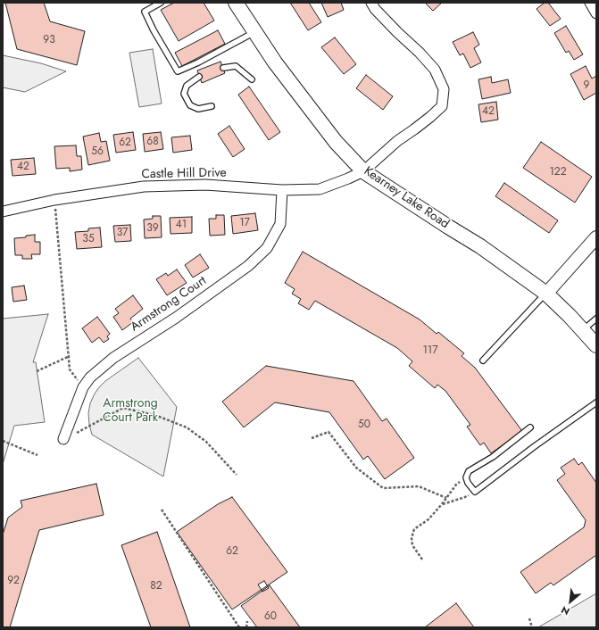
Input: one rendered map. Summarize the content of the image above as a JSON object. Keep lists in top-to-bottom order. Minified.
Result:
{"streets":{"main road":["Kearney Lake Road"],"street":["Castle Hill Drive","Armstrong Court"]},"crossings":[["Castle Hill Drive","Kearney Lake Road"],["Castle Hill Drive","Armstrong Court"]],"parks":["Armstrong Court Park"],"house_numbers":["93","9","42","68","62","56","42","122","17","41","39","37","35","117","50","62","92","82","60"],"north":"bottom left"}
